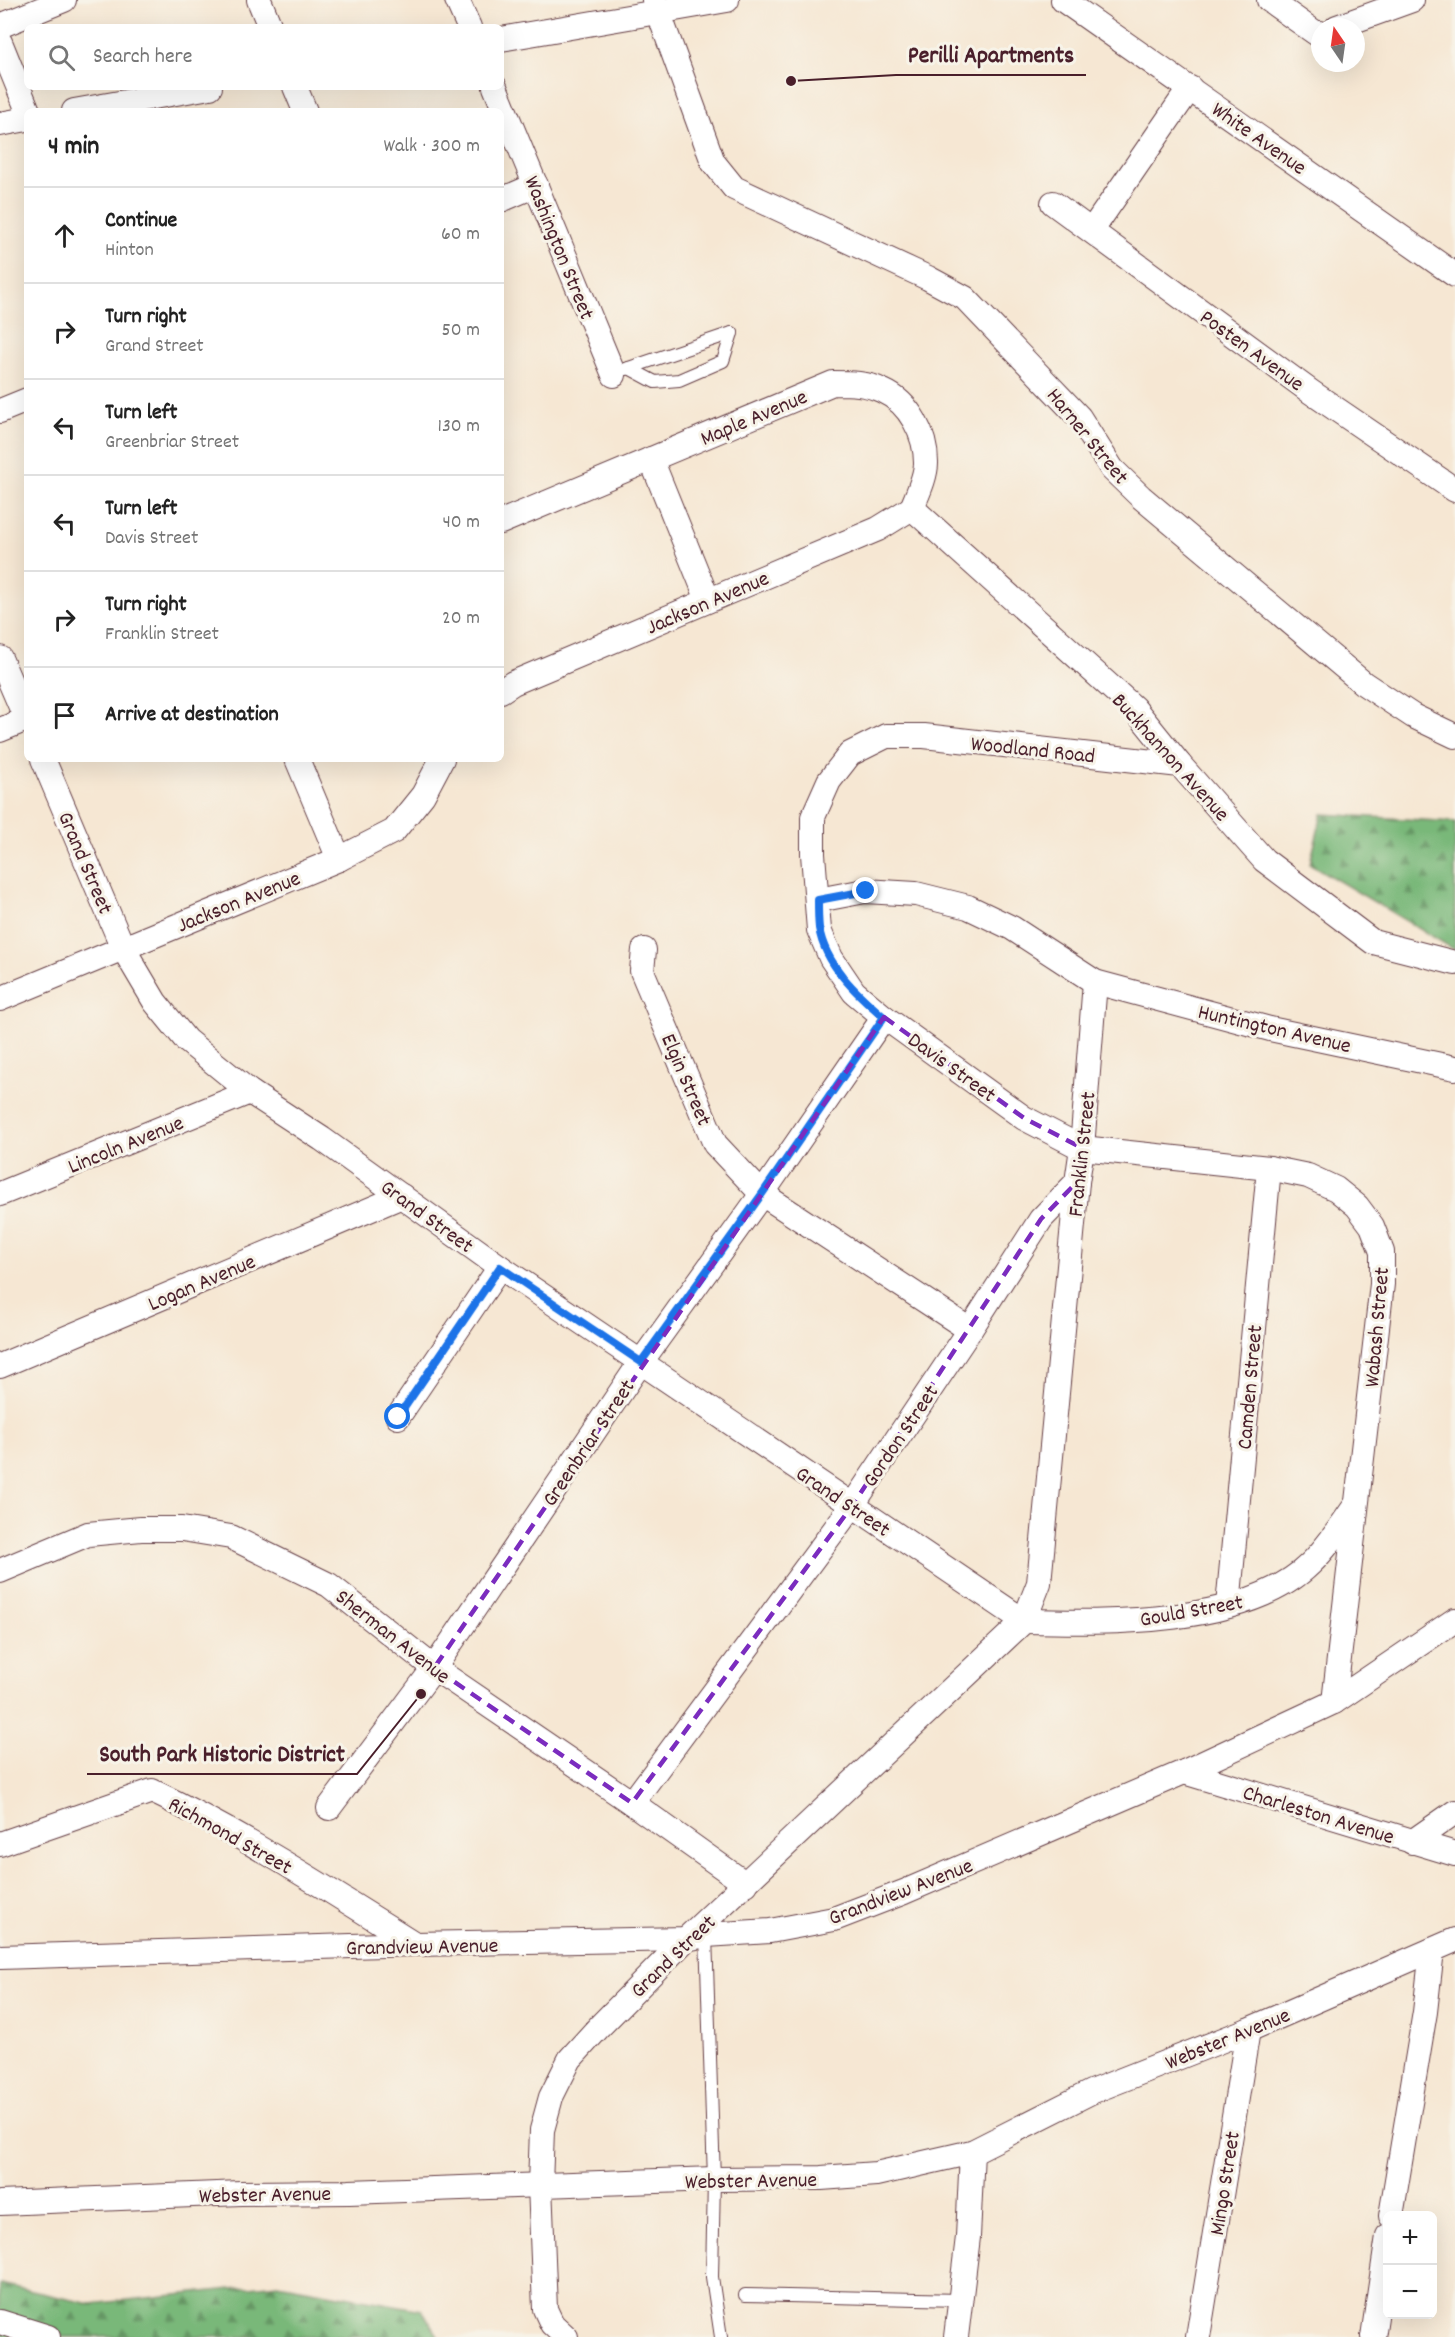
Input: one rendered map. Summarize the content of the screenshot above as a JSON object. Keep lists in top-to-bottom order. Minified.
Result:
{"streets":{"street":["White Avenue","Washington Street","Posten Avenue","Maple Avenue","Harner Street","Jackson Avenue","Woodland Road","Buckhannon Avenue","Grand Street","Huntington Avenue","Davis Street","Elgin Street","Lincoln Avenue","Franklin Street","Logan Avenue","Wabash Street","Camden Street","Gordon Street","Greenbriar Street","Gould Street","Sherman Avenue","Charleston Avenue","Richmond Street","Grandview Avenue","Webster Avenue","Mingo Street"]},"crossings":[["Maple Avenue","Jackson Avenue"],["Maple Avenue","Buckhannon Avenue"],["Jackson Avenue","Buckhannon Avenue"],["Jackson Avenue","Grand Street"],["Woodland Road","Buckhannon Avenue"],["Woodland Road","Davis Street"],["Grand Street","Lincoln Avenue"],["Grand Street","Franklin Street"],["Grand Street","Logan Avenue"],["Grand Street","Gordon Street"],["Grand Street","Greenbriar Street"],["Grand Street","Gould Street"],["Grand Street","Sherman Avenue"],["Grand Street","Grandview Avenue"],["Grand Street","Webster Avenue"],["Huntington Avenue","Franklin Street"],["Davis Street","Franklin Street"],["Davis Street","Wabash Street"],["Davis Street","Greenbriar Street"],["Elgin Street","Gordon Street"],["Elgin Street","Greenbriar Street"],["Franklin Street","Wabash Street"],["Franklin Street","Gordon Street"],["Franklin Street","Gould Street"],["Wabash Street","Camden Street"],["Wabash Street","Gould Street"],["Wabash Street","Grandview Avenue"],["Camden Street","Gould Street"],["Gordon Street","Sherman Avenue"],["Greenbriar Street","Sherman Avenue"],["Charleston Avenue","Grandview Avenue"],["Richmond Street","Grandview Avenue"],["Webster Avenue","Mingo Street"]],"places":["Perilli Apartments","South Park Historic District"],"north":"top","page":{"search":"Search here","heading":["4 min","Walk · 300 m"],"list":[["Continue","Hinton","60 m"],["Turn right","Grand Street","50 m"],["Turn left","Greenbriar Street","130 m"],["Turn left","Davis Street","40 m"],["Turn right","Franklin Street","20 m"],"Arrive at destination"],"map_buttons":["+","−"]}}
